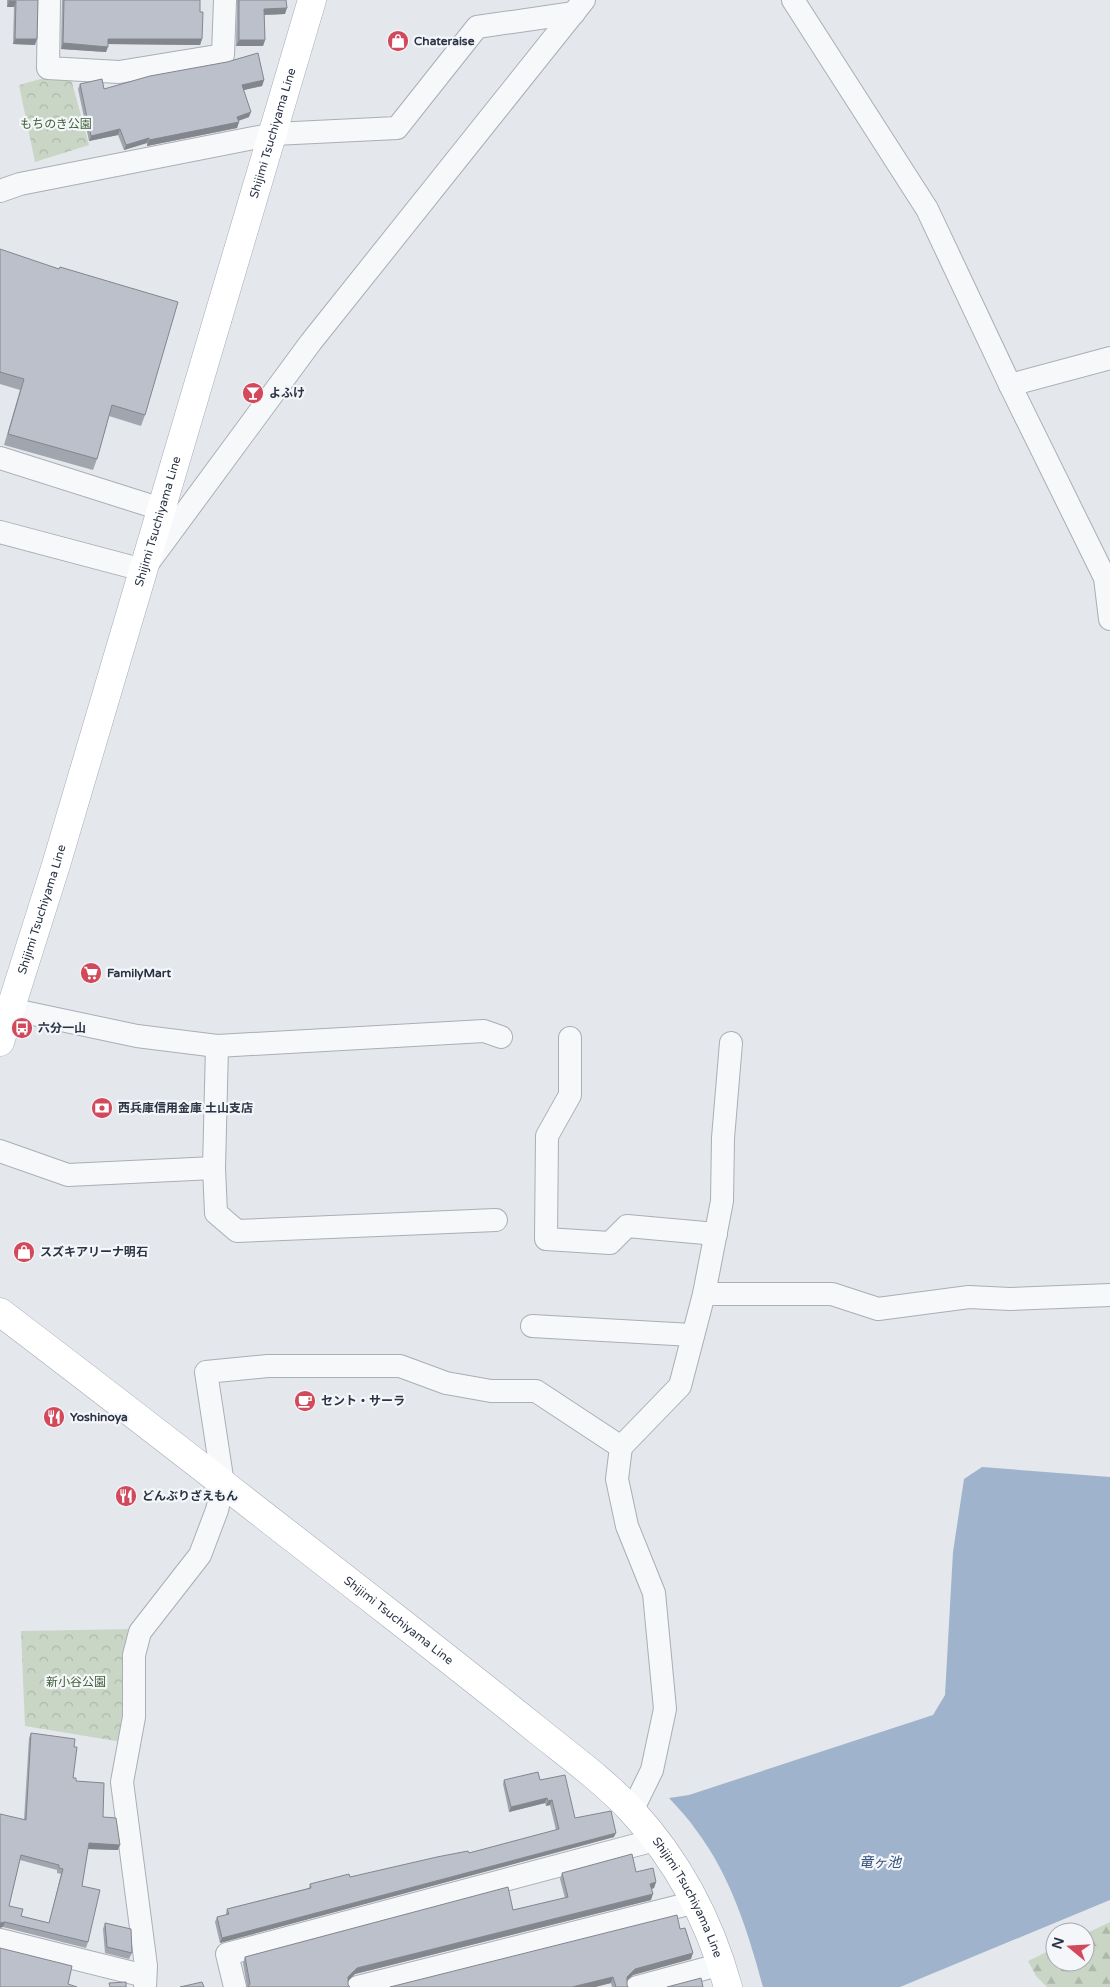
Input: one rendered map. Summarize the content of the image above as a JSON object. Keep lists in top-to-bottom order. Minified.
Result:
{"streets":{"main road":["Shijimi Tsuchiyama Line"]},"water":["竜ヶ池"],"parks":["もちのき公園","新小谷公園"],"places":{"shop":["Chateraise","スズキアリーナ明石"],"bar":["よふけ"],"supermarket":["FamilyMart"],"bus stop":["六分一山"],"bank":["西兵庫信用金庫 土山支店"],"cafe":["セント・サーラ"],"restaurant":["Yoshinoya","どんぶりざえもん"]},"north":"left"}
